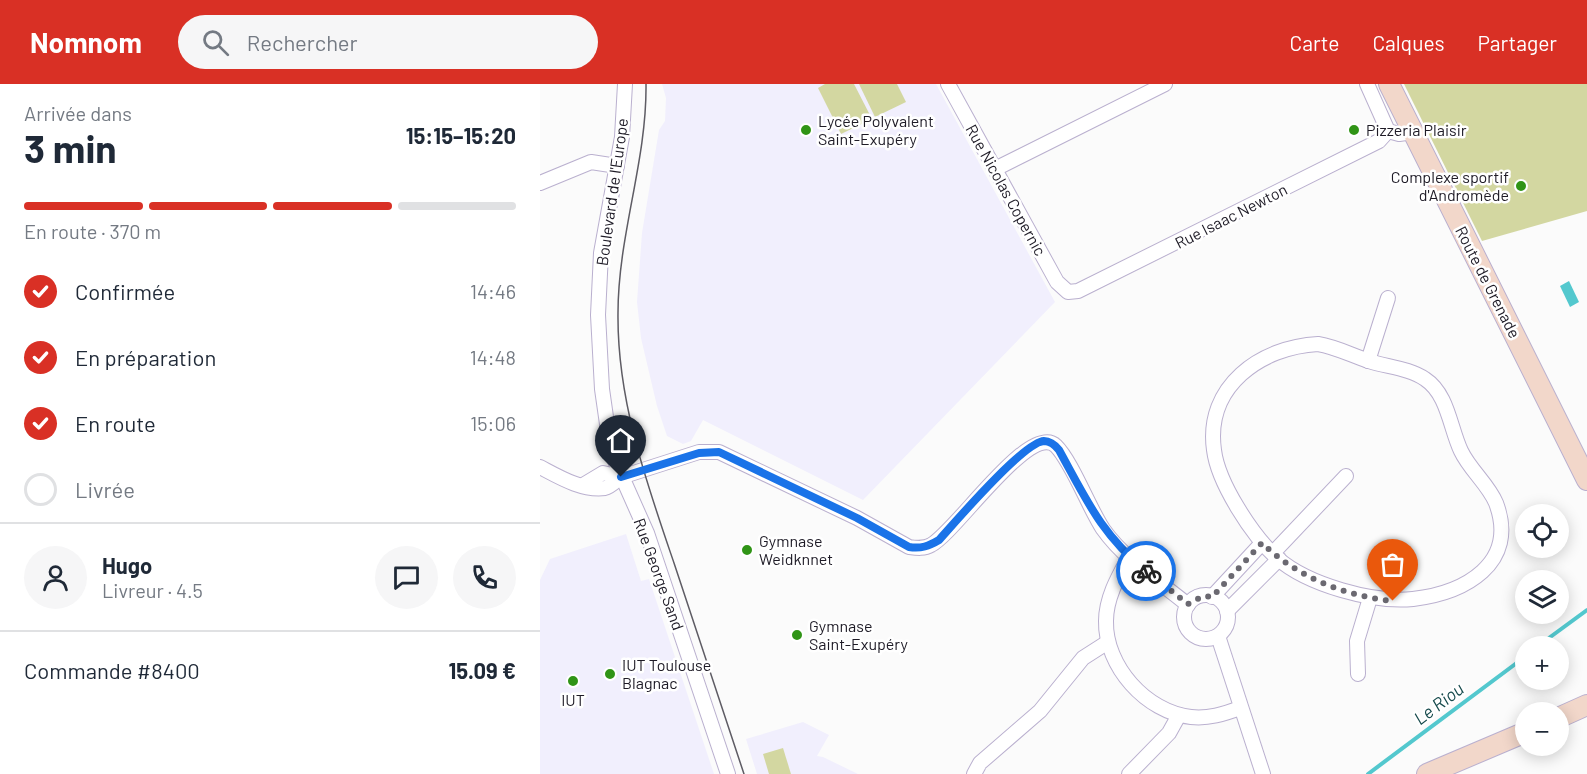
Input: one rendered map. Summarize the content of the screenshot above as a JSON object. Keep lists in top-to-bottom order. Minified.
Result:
{"streets":{"main road":["Route de Grenade"],"street":["Rue Nicolas Copernic","Boulevard de l'Europe","Rue Isaac Newton","Rue George Sand"]},"crossings":[["Rue Nicolas Copernic","Rue Isaac Newton"],["Boulevard de l'Europe","Rue George Sand"]],"water":["Le Riou"],"places":["Lycée Polyvalent Saint-Exupéry","Pizzeria Plaisir","Complexe sportif d'Andromède","Gymnase Weidknnet","Gymnase Saint-Exupéry","IUT Toulouse Blagnac","IUT"],"page":{"header":"Nomnom","search":"Rechercher","nav":["Carte","Calques","Partager"],"heading":["3 min","Arrivée dans","15:15–15:20"],"panel":["Hugo","Livreur · 4.5","Commande #8400","15.09 €"],"bar":"En route · 370 m","list":[["Confirmée","14:46"],["En préparation","14:48"],["En route","15:06"],"Livrée"],"map_buttons":["+","−"]}}
